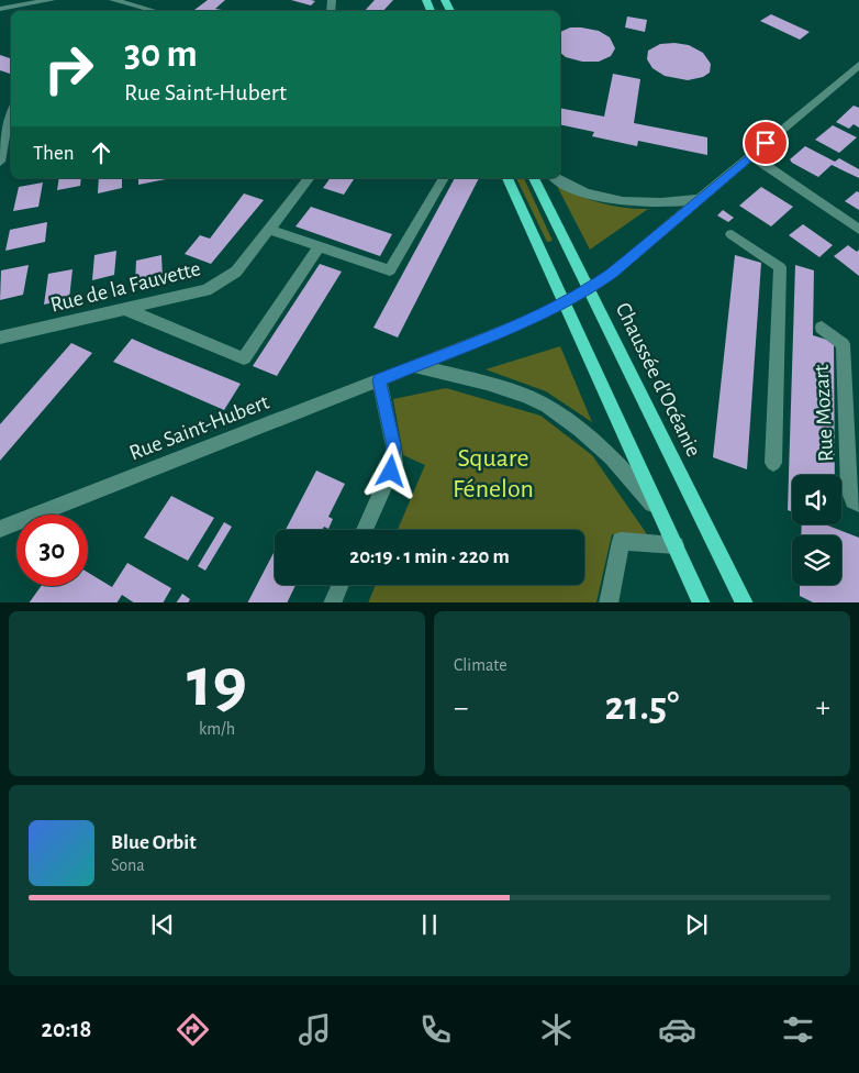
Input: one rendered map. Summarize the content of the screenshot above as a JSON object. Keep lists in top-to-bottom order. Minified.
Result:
{"streets":{"main road":["Chaussée d'Océanie"],"street":["Rue de la Fauvette","Rue Mozart","Rue Saint-Hubert"]},"crossings":[["Chaussée d'Océanie","Rue Saint-Hubert"]],"parks":["Square Fénelon"],"page":{"turn":["30 m","Rue Saint-Hubert"],"then":"Then","limit":"30","trip":"20:19 · 1 min · 220 m","tile":[["19","km/h"],"Climate"],"heat":["−","21.5°","+"],"song":["Blue Orbit","Sona"],"tabs":"20:18"}}
